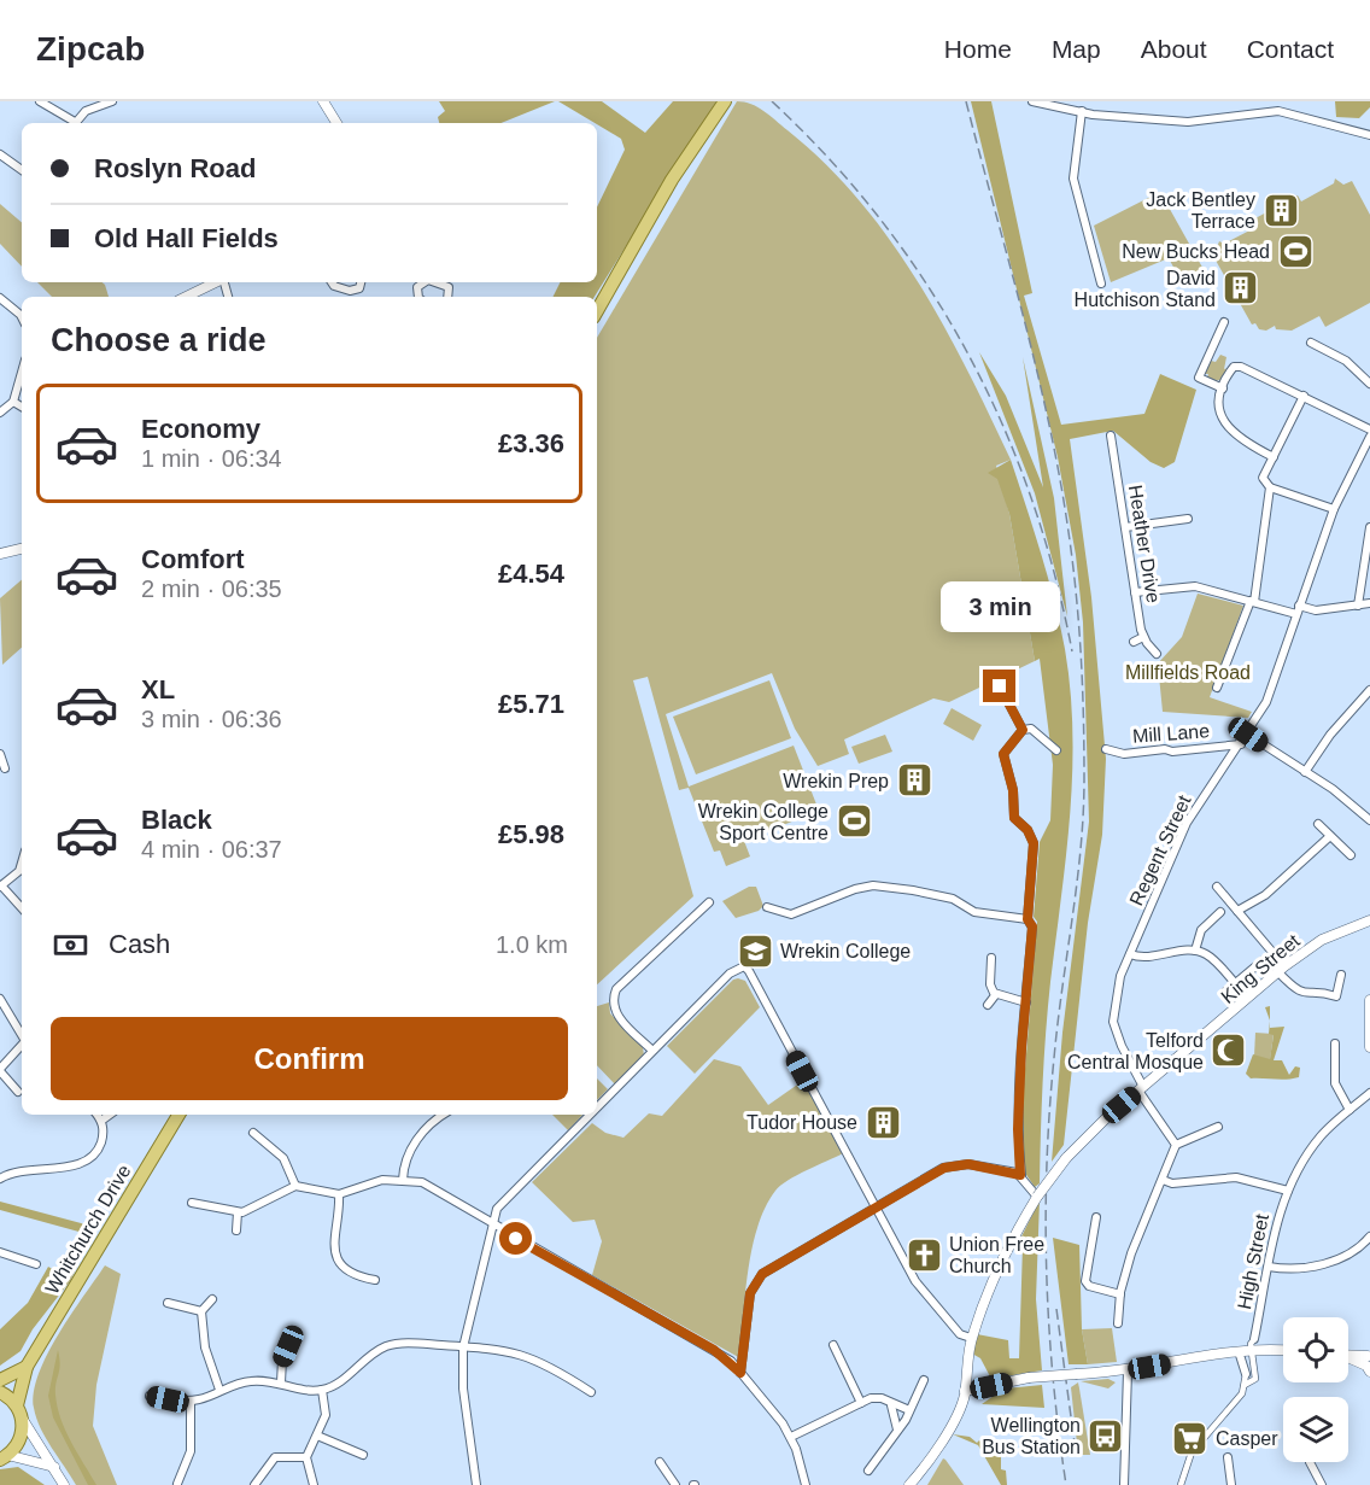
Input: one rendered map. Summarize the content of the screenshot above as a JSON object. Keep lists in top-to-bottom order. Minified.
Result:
{"streets":{"main road":["Whitchurch Drive"],"street":["Heather Drive","Mill Lane","Regent Street","King Street","High Street"]},"crossings":[["Mill Lane","Regent Street"],["Regent Street","King Street"]],"parks":["Millfields Road"],"places":{"building":["Jack Bentley Terrace","David Hutchison Stand","Wrekin Prep","Tudor House"],"sports":["New Bucks Head","Wrekin College Sport Centre"],"school or university":["Wrekin College"],"mosque":["Telford Central Mosque"],"church":["Union Free Church"],"bus stop":["Wellington Bus Station"],"supermarket":["Casper"]},"page":{"header":"Zipcab","nav":["Home","Map","About","Contact"],"banner":["Roslyn Road","Old Hall Fields"],"heading":"Choose a ride","list":[{"name":"Economy","note":"1 min · 06:34","value":"£3.36"},{"name":"Comfort","note":"2 min · 06:35","value":"£4.54"},{"name":"XL","note":"3 min · 06:36","value":"£5.71"},{"name":"Black","note":"4 min · 06:37","value":"£5.98"}],"bubble":"3 min","pay":["Cash","1.0 km"],"buttons":"Confirm"}}
